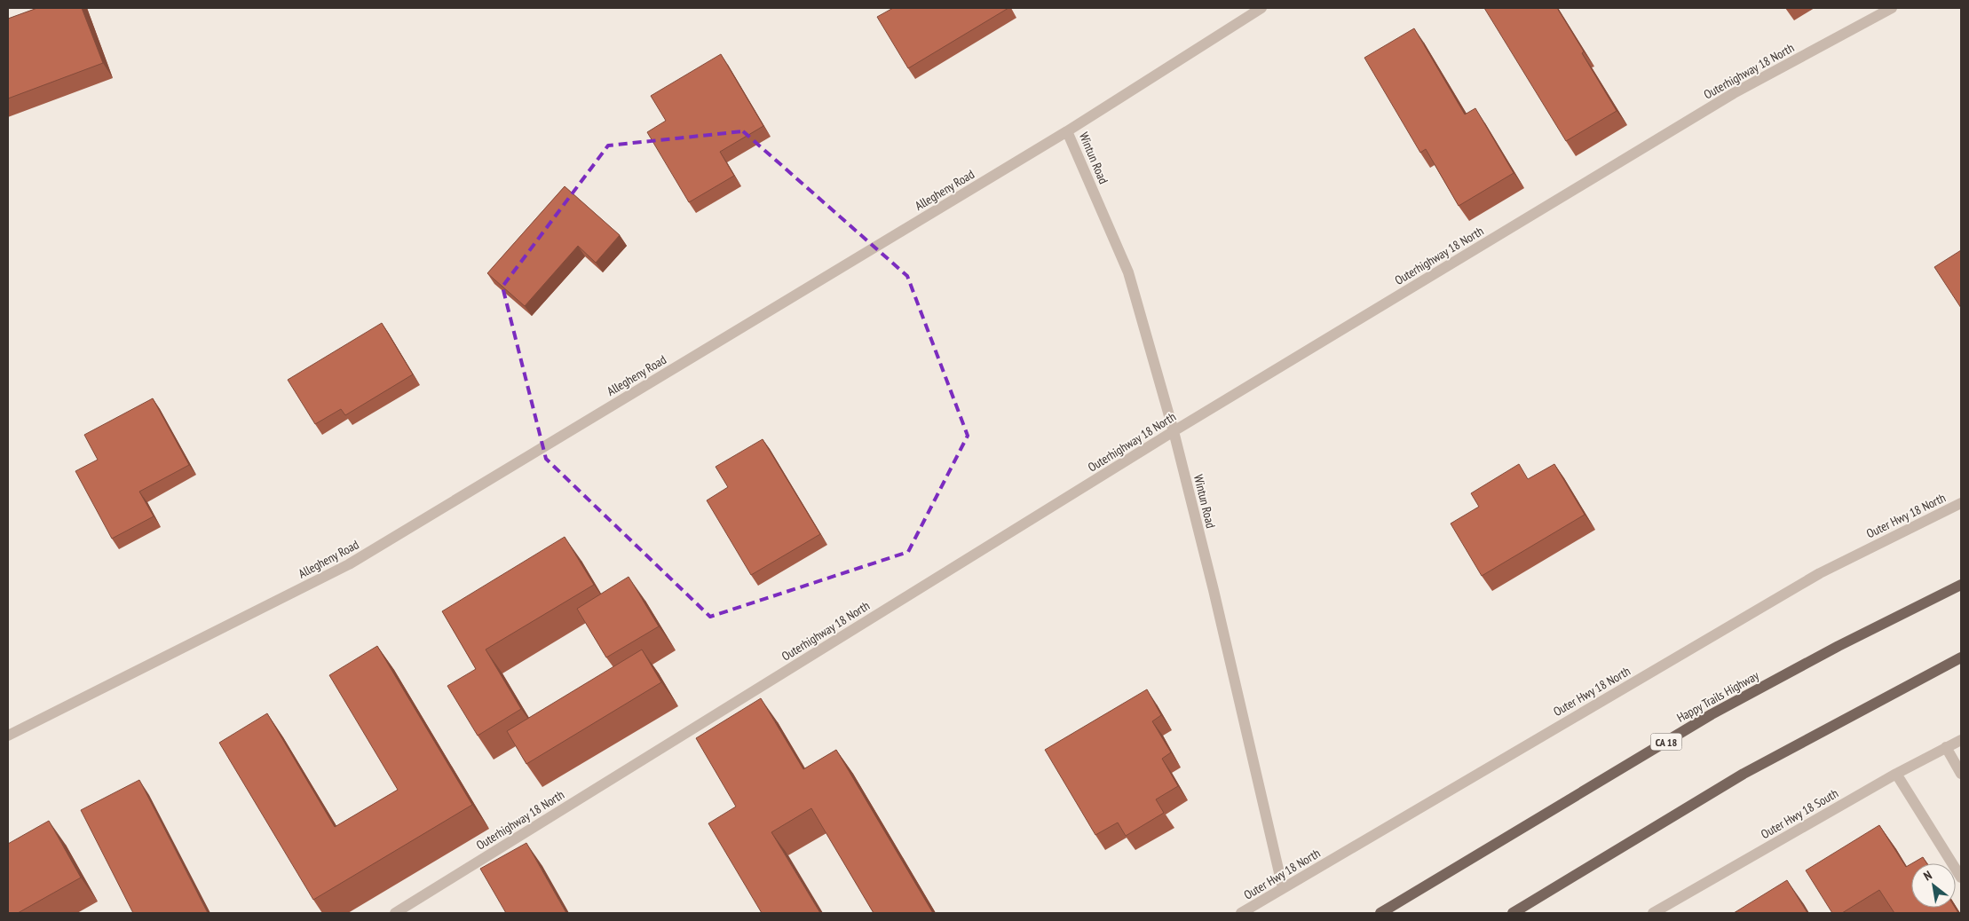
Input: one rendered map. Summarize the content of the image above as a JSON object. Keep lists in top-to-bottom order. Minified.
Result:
{"streets":{"main road":["Happy Trails Highway","CA 18"],"street":["Outerhighway 18 North","Wintun Road","Allegheny Road","Outer Hwy 18 North","Outer Hwy 18 South"]},"crossings":[["Outerhighway 18 North","Wintun Road"],["Wintun Road","Allegheny Road"],["Wintun Road","Outer Hwy 18 North"]],"north":"top left"}
